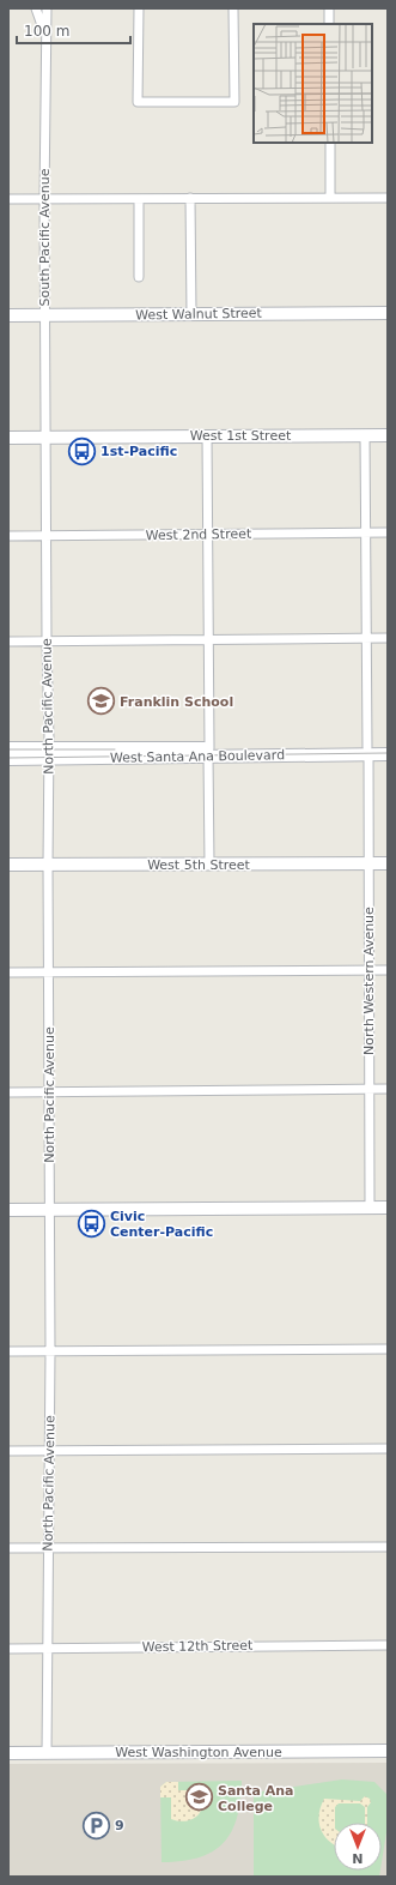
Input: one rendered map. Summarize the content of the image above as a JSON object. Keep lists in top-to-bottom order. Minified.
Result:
{"streets":{"main road":["West Walnut Street","West 1st Street","West Santa Ana Boulevard","West 5th Street","West Washington Avenue"],"street":["South Pacific Avenue","West 2nd Street","North Pacific Avenue","North Western Avenue","West 12th Street"]},"crossings":[["South Pacific Avenue","West Walnut Street"],["South Pacific Avenue","West 1st Street"],["South Pacific Avenue","North Pacific Avenue"],["West 1st Street","North Pacific Avenue"],["West 1st Street","North Western Avenue"],["West 2nd Street","North Pacific Avenue"],["West 2nd Street","North Western Avenue"],["North Pacific Avenue","West Santa Ana Boulevard"],["North Pacific Avenue","West 5th Street"],["North Pacific Avenue","West 12th Street"],["North Pacific Avenue","West Washington Avenue"],["West Santa Ana Boulevard","North Western Avenue"],["West 5th Street","North Western Avenue"]],"places":{"bus stop":["1st-Pacific","Civic Center-Pacific"],"school or university":["Franklin School","Santa Ana College"],"parking":["9"]},"scale_bar":"100 m","north":"bottom"}
